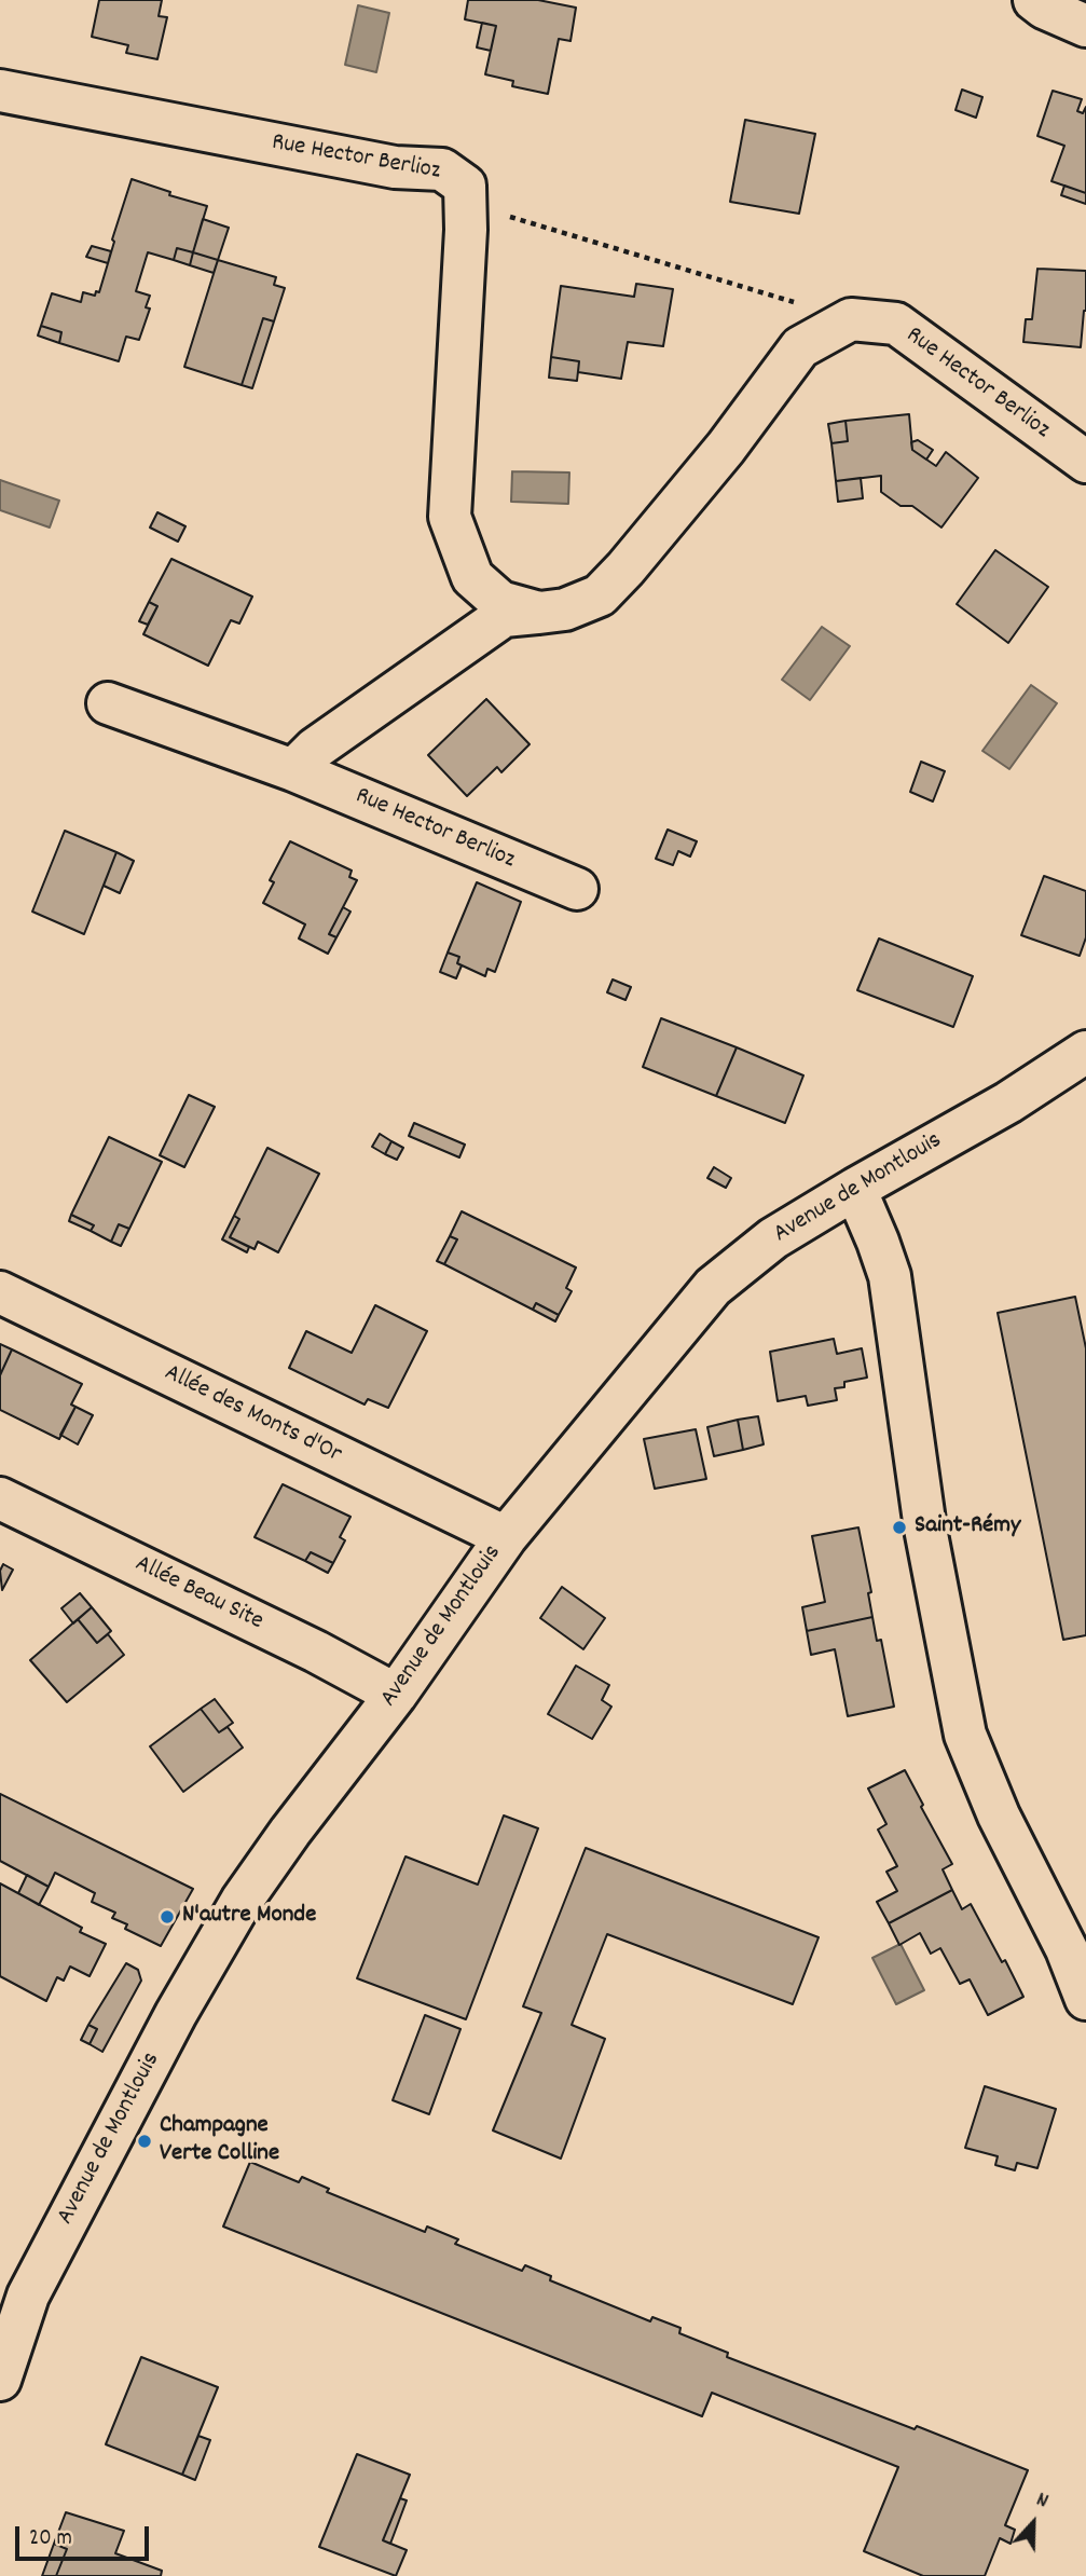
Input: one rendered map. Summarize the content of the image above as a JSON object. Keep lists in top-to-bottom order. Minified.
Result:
{"streets":{"street":["Rue Hector Berlioz","Avenue de Montlouis","Allée des Monts d'Or","Allée Beau Site"]},"crossings":[["Avenue de Montlouis","Allée des Monts d'Or"],["Avenue de Montlouis","Allée Beau Site"]],"places":["Saint-Rémy","N'autre Monde","Champagne Verte Colline"],"scale_bar":"20 m","north":"top"}
